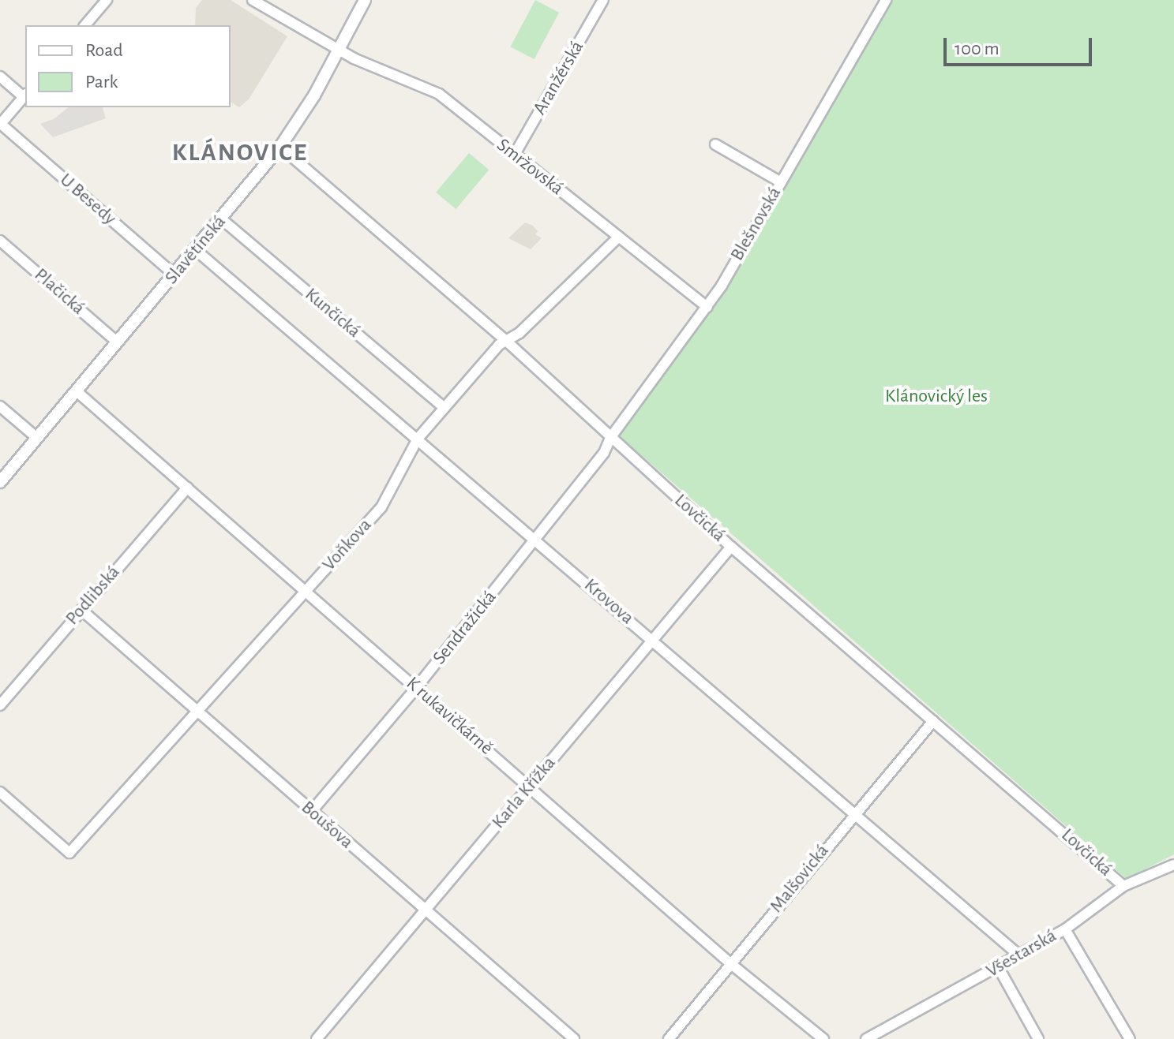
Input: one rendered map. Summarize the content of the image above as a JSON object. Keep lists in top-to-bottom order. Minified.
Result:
{"streets":{"street":["Aranžérská","Smržovská","U Besedy","Blešnovská","Slavětínská","Plačická","Kunčická","Lovčická","Voňkova","Podlibská","Krovova","Sendražická","K rukavičkárně","Karla Křížka","Boušova","Malšovická","Všestarská"]},"crossings":[["Aranžérská","Smržovská"],["Smržovská","Blešnovská"],["Smržovská","Slavětínská"],["Smržovská","Voňkova"],["U Besedy","Slavětínská"],["Blešnovská","Lovčická"],["Blešnovská","Sendražická"],["Slavětínská","Plačická"],["Slavětínská","Kunčická"],["Slavětínská","Lovčická"],["Slavětínská","Krovova"],["Slavětínská","K rukavičkárně"],["Kunčická","Voňkova"],["Lovčická","Voňkova"],["Lovčická","Sendražická"],["Lovčická","Karla Křížka"],["Lovčická","Malšovická"],["Lovčická","Všestarská"],["Voňkova","Krovova"],["Voňkova","K rukavičkárně"],["Voňkova","Boušova"],["Podlibská","K rukavičkárně"],["Podlibská","Boušova"],["Krovova","Sendražická"],["Krovova","Karla Křížka"],["Krovova","Malšovická"],["Krovova","Všestarská"],["Sendražická","K rukavičkárně"],["Sendražická","Boušova"],["K rukavičkárně","Karla Křížka"],["K rukavičkárně","Malšovická"],["Karla Křížka","Boušova"]],"districts":["KLÁNOVICE"],"parks":["Klánovický les"],"legend":["Road","Park"],"scale_bar":"100 m"}
